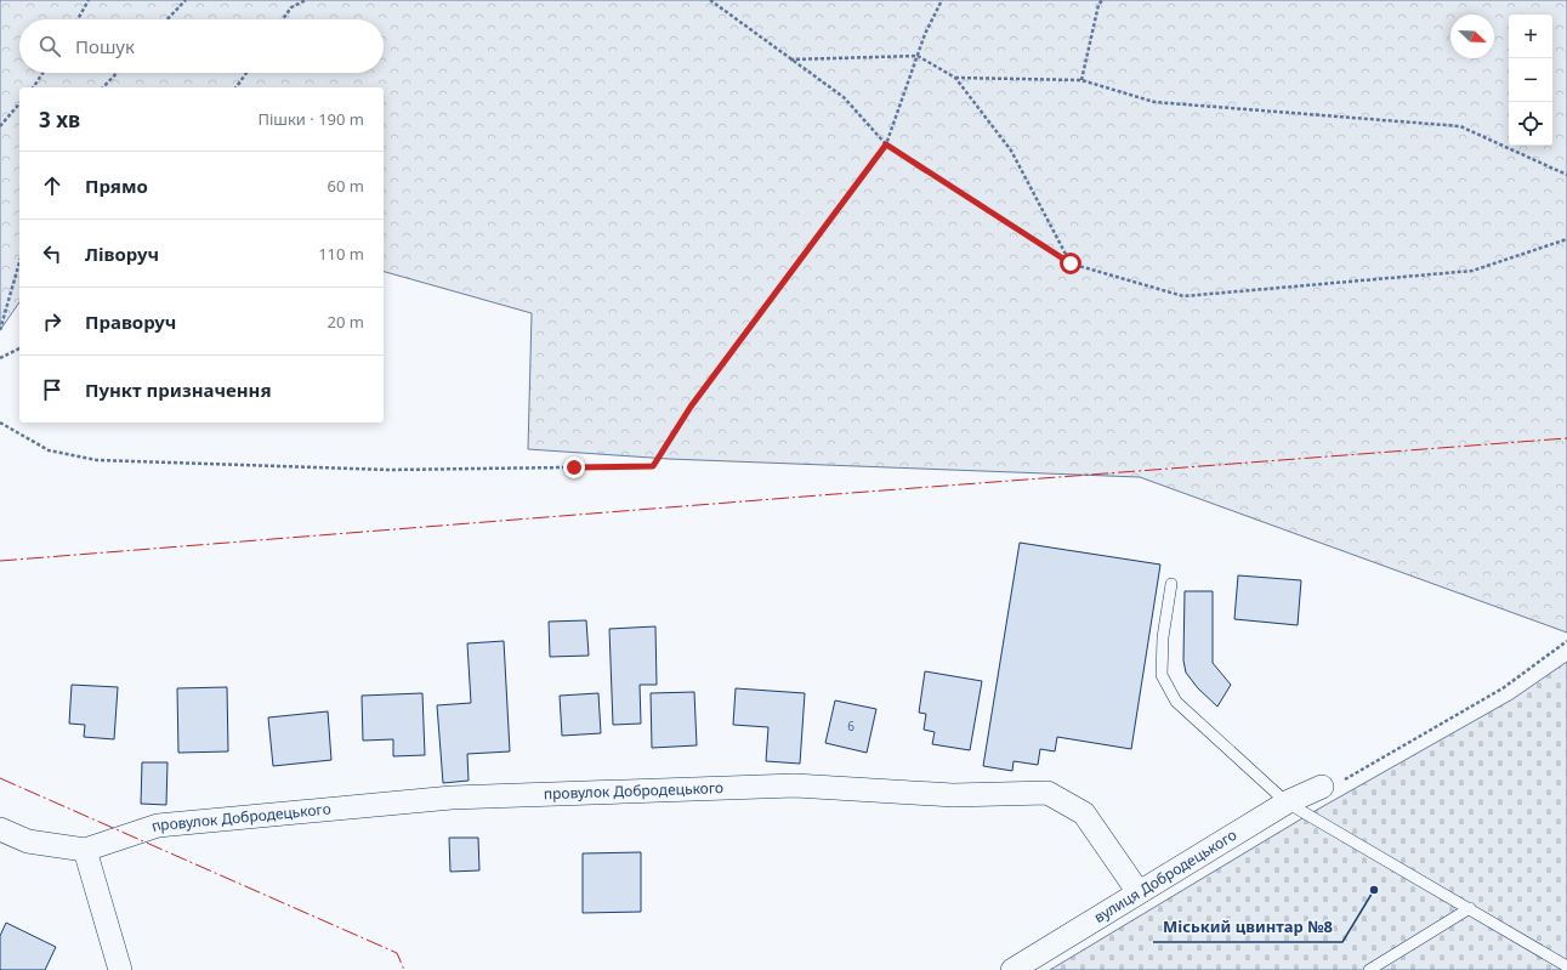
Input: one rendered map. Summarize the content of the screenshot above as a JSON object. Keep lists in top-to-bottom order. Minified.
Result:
{"streets":{"street":["провулок Добродецького","вулиця Добродецького"]},"crossings":[["провулок Добродецького","вулиця Добродецького"]],"places":["Міський цвинтар №8"],"house_numbers":["6"],"north":"bottom right","page":{"map_buttons":["+","−"],"search":"Пошук","heading":["3 хв","Пішки · 190 m"],"list":[["Прямо","60 m"],["Ліворуч","110 m"],["Праворуч","20 m"],"Пункт призначення"]}}
